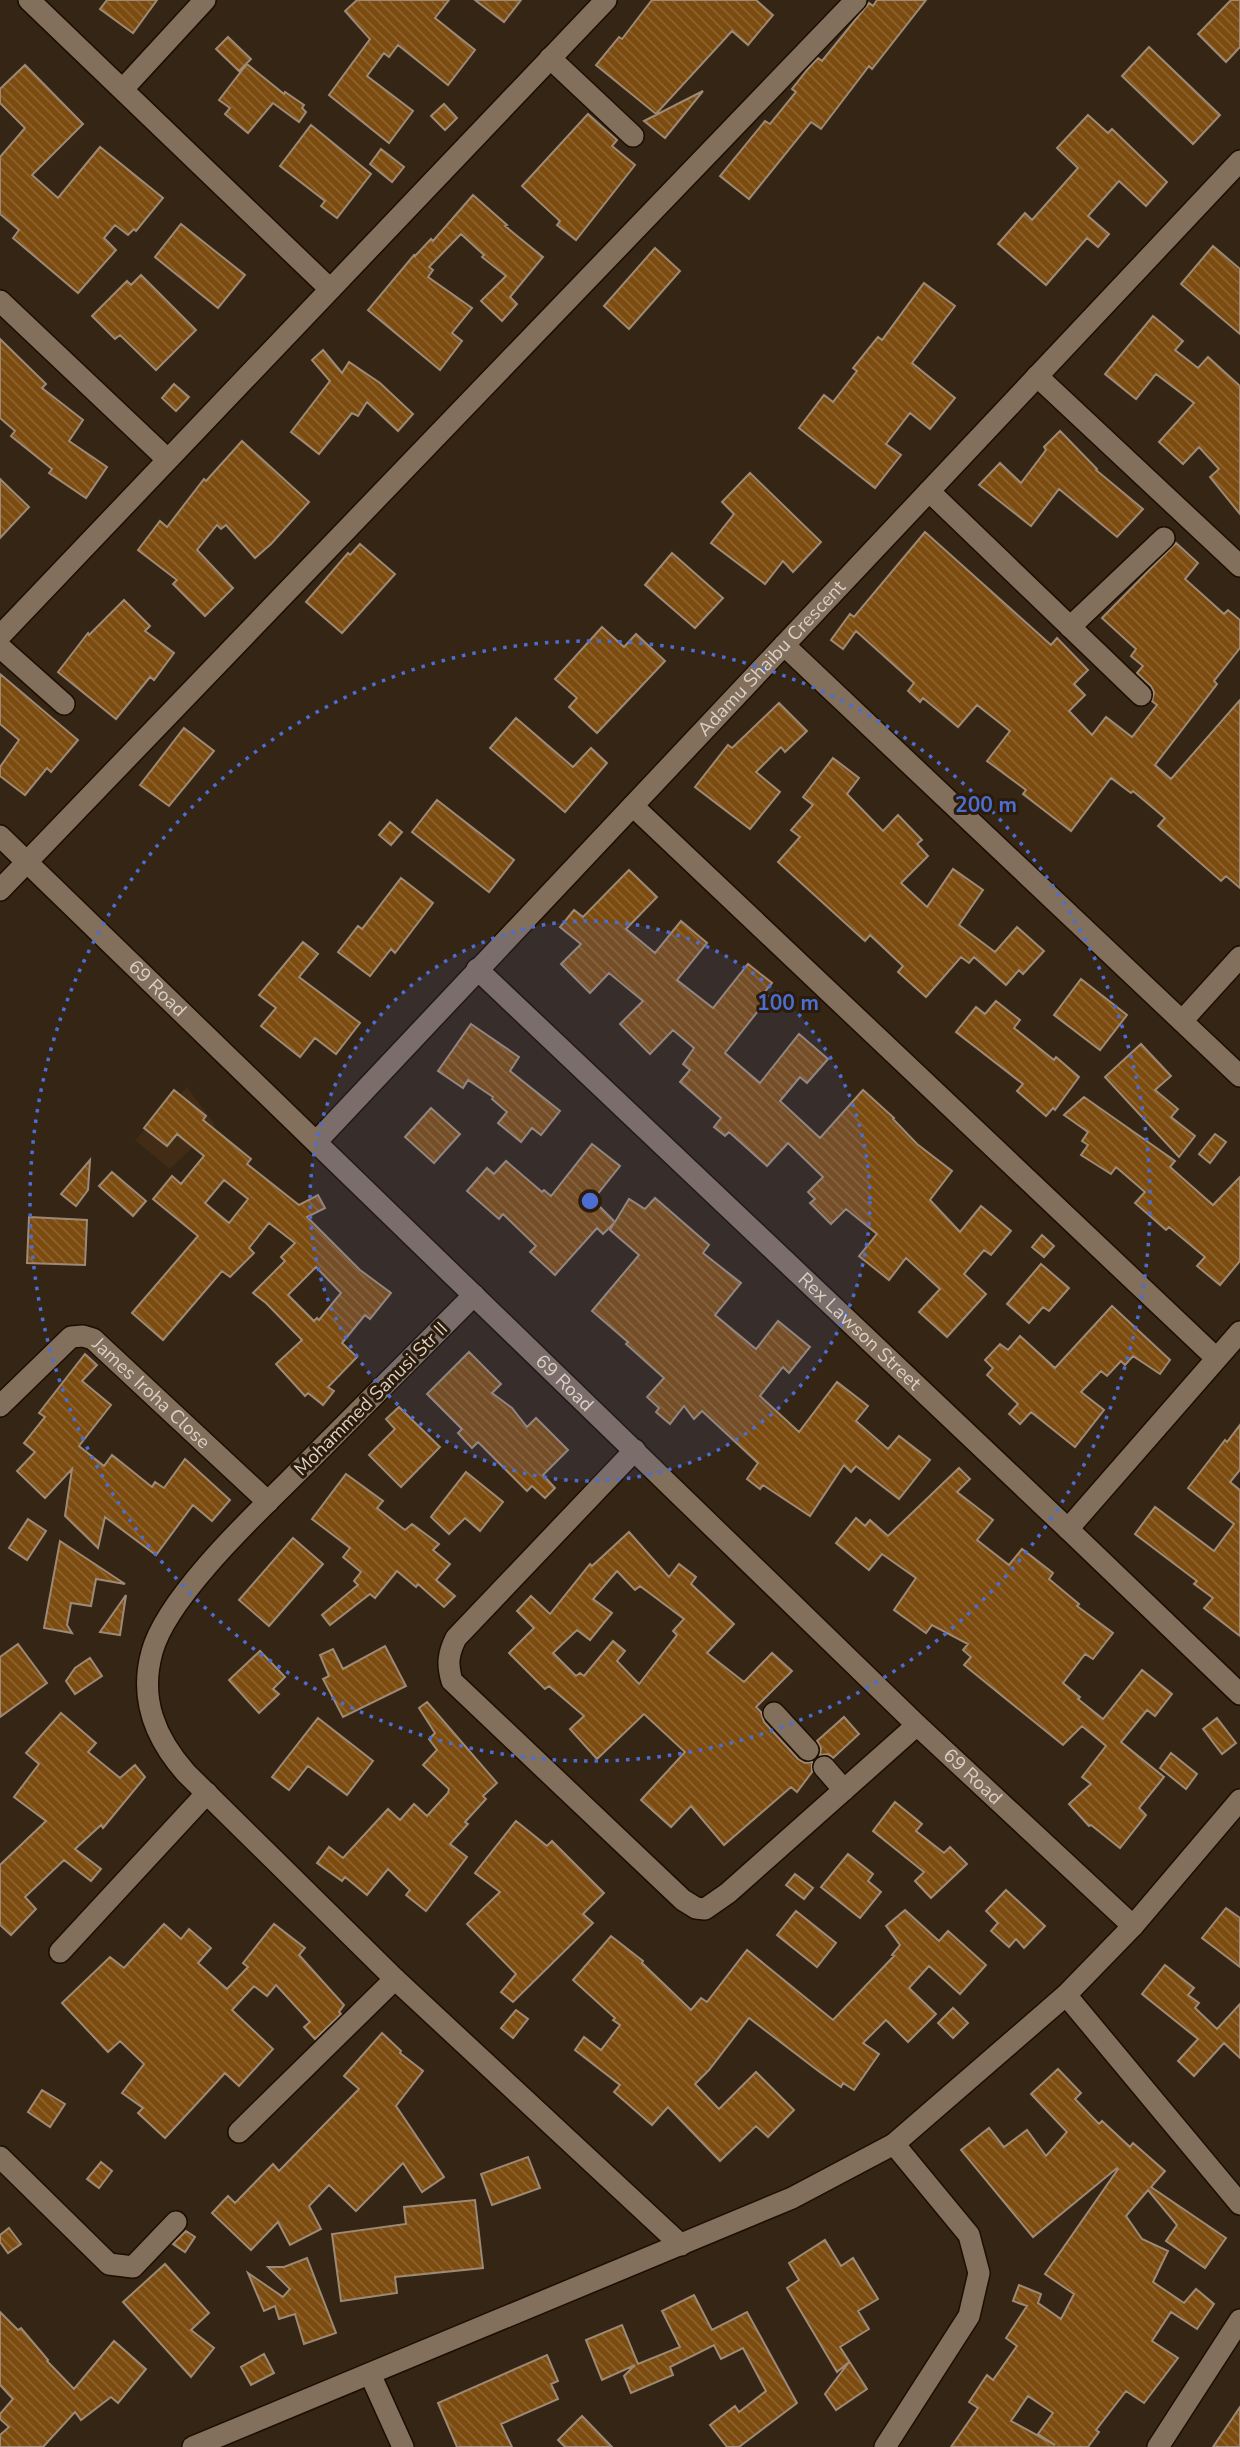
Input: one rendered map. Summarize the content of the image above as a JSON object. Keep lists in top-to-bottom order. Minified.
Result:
{"streets":{"street":["Adamu Shaibu Crescent","69 Road","Rex Lawson Street","James Iroha Close","Mohammed Sanusi Str II"]},"crossings":[["Adamu Shaibu Crescent","69 Road"],["Adamu Shaibu Crescent","Rex Lawson Street"],["69 Road","Mohammed Sanusi Str II"],["James Iroha Close","Mohammed Sanusi Str II"]],"rings":["200 m","100 m"]}
